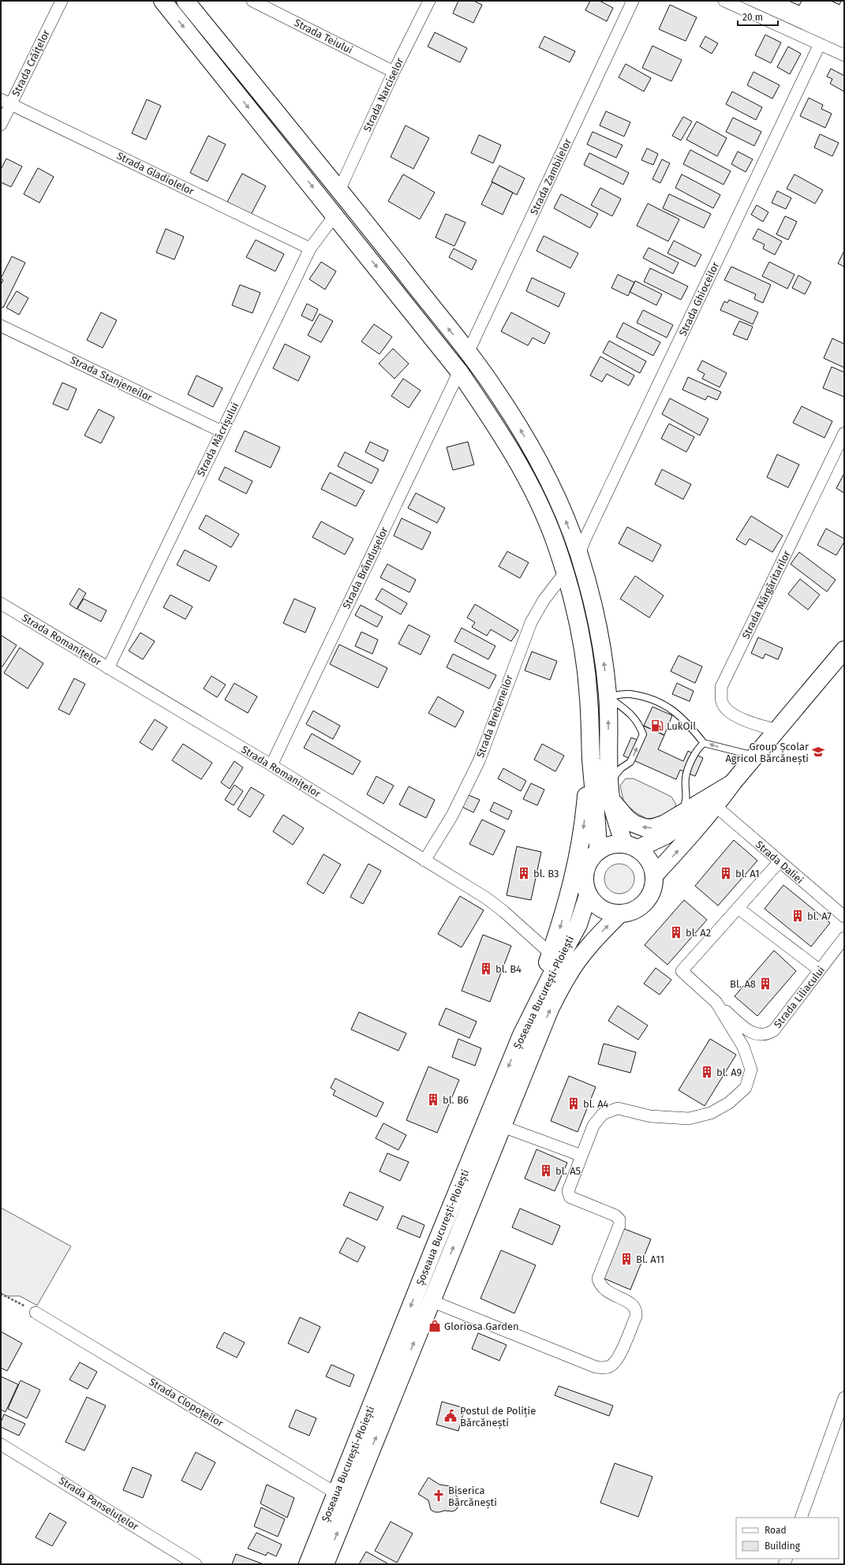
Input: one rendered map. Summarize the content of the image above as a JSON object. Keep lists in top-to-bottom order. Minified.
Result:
{"streets":{"main road":["Șoseaua București-Ploiești"],"street":["Strada Teiului","Strada Crăițelor","Strada Narciselor","Strada Gladiolelor","Strada Zambilelor","Strada Ghioceilor","Strada Stanjeneilor","Strada Măcrișului","Strada Brândușelor","Strada Mărgăritarilor","Strada Romanițelor","Strada Brebeneilor","Strada Daliei","Strada Liliacului","Strada Clopoțeilor","Strada Panseluțelor"]},"crossings":[["Strada Teiului","Strada Narciselor"],["Strada Crăițelor","Strada Gladiolelor"],["Strada Gladiolelor","Strada Măcrișului"],["Strada Stanjeneilor","Strada Măcrișului"],["Strada Măcrișului","Strada Romanițelor"],["Strada Brândușelor","Strada Romanițelor"],["Strada Romanițelor","Strada Brebeneilor"],["Șoseaua București-Ploiești","Strada Clopoțeilor"]],"places":{"fuel station":["LukOil"],"school or university":["Group Școlar Agricol Bărcănești"],"building":["bl. B3","bl. A1","bl. A7","bl. A2","bl. B4","Bl. A8","bl. A9","bl. B6","bl. A4","bl. A5","Bl. A11"],"shop":["Gloriosa Garden"],"public building":["Postul de Poliție Bărcănești"],"church":["Biserica Bărcănești"]},"legend":["Road","Building"],"scale_bar":"20 m"}
